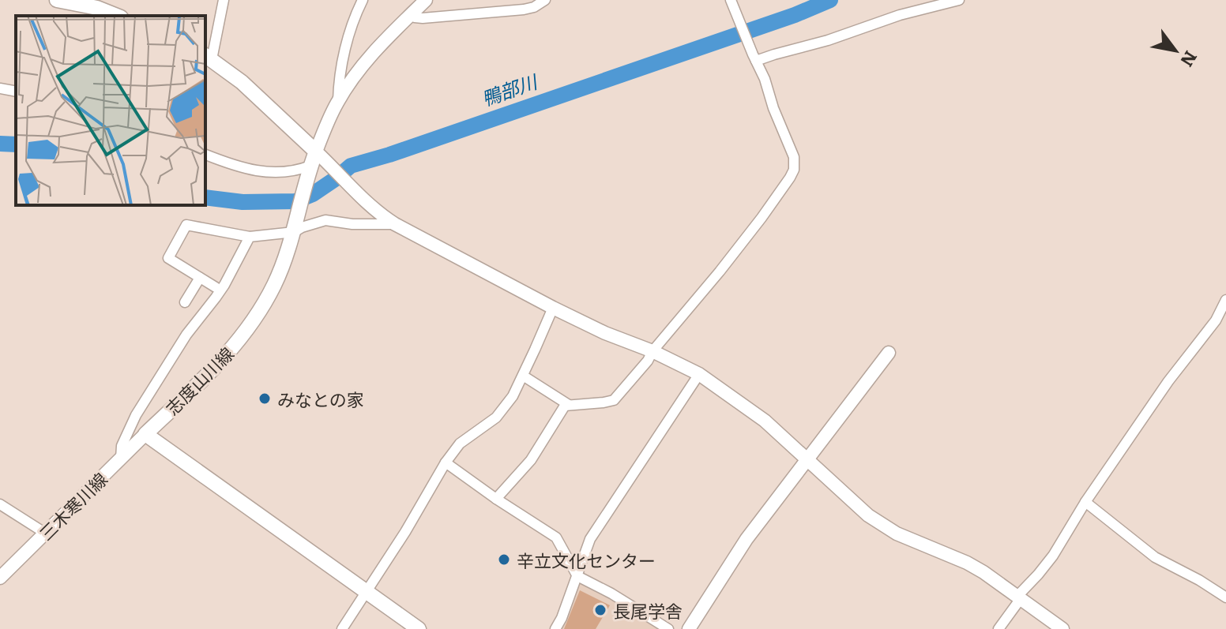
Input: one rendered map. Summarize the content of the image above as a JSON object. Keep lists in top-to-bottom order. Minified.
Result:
{"streets":{"main road":["志度山川線"],"street":["三木寒川線"]},"crossings":[["志度山川線","三木寒川線"]],"water":["鴨部川"],"places":["みなとの家","辛立文化センター","長尾学舎"],"north":"bottom right"}
